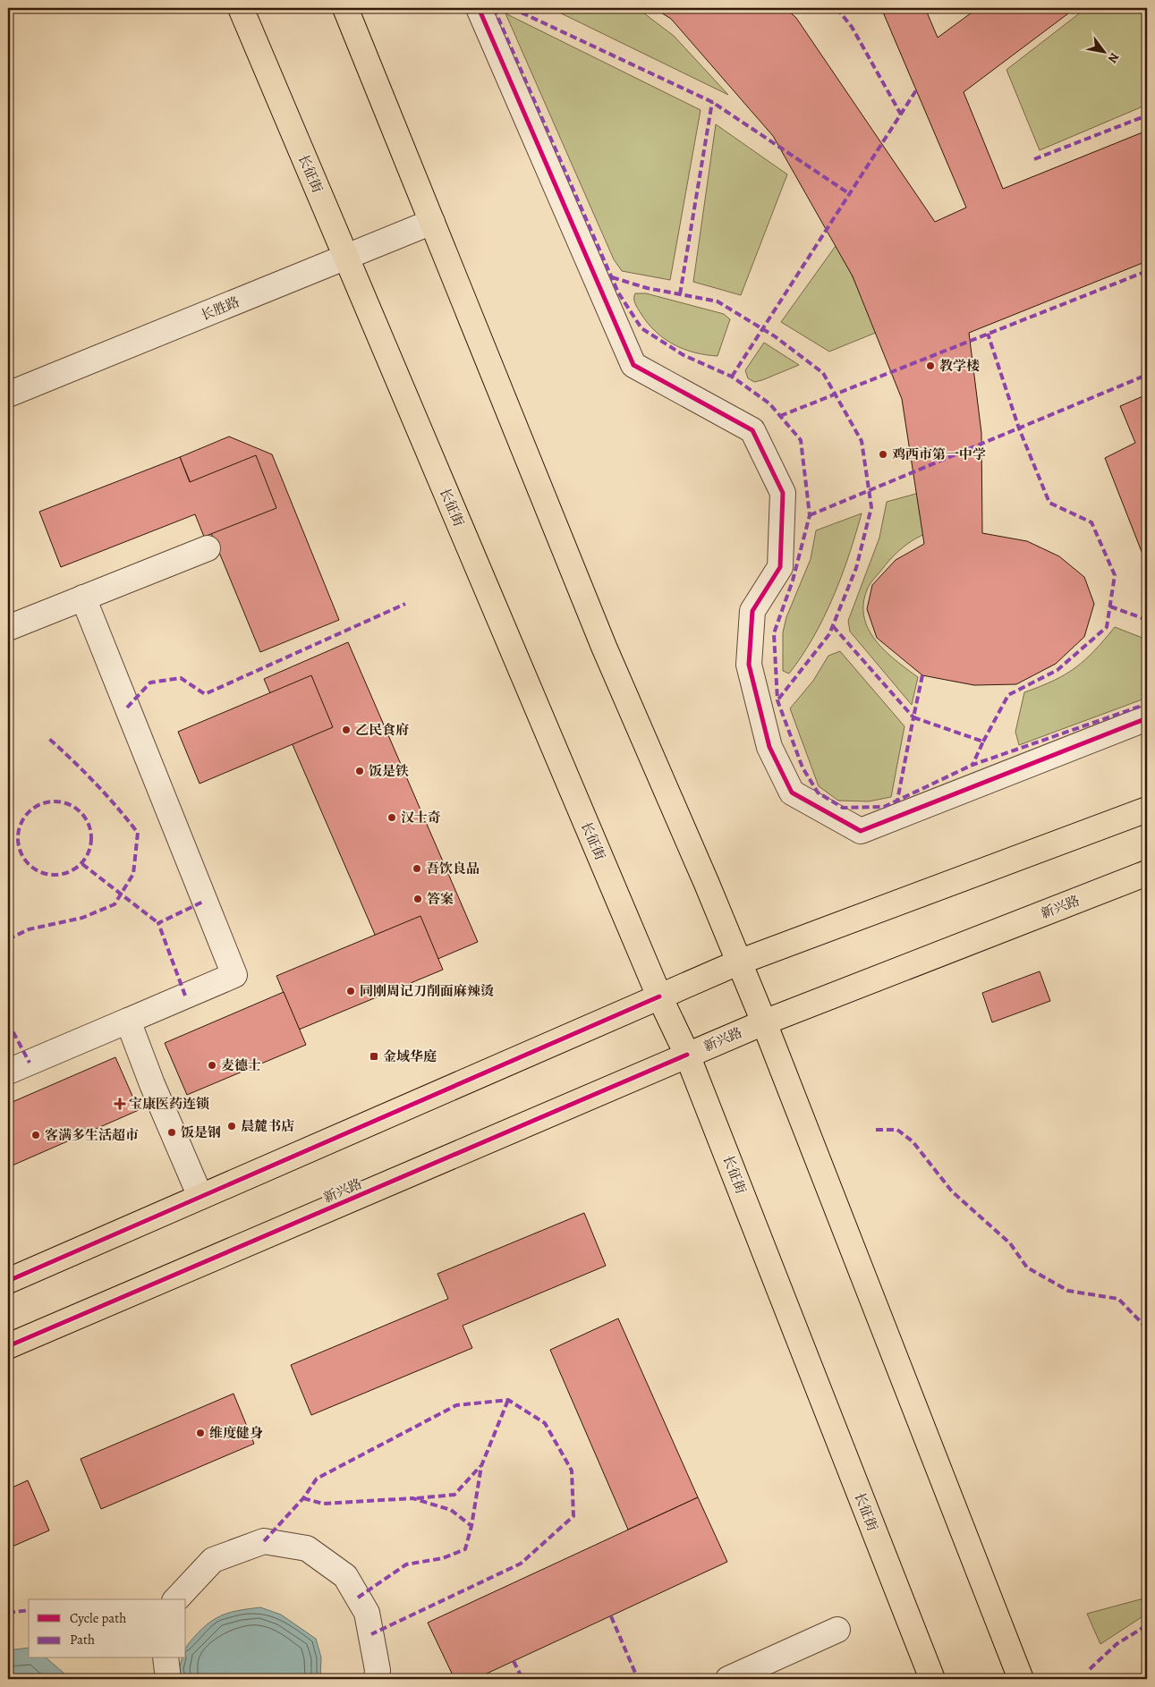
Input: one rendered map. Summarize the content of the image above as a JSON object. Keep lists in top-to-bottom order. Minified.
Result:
{"streets":{"main road":["长征街","新兴路"],"street":["长胜路"]},"crossings":[["长征街","长胜路"],["长征街","新兴路"]],"places":{"other":["教学楼","鸡西市第一中学","乙民食府","饭是铁","汉士奇","吾饮良品","答案","同刚周记刀削面麻辣烫","麦德士","晨麓书店","饭是钢","客满多生活超市","维度健身"],"transit":["金域华庭"],"health":["宝康医药连锁"]},"legend":["Cycle path","Path"],"north":"bottom right"}
